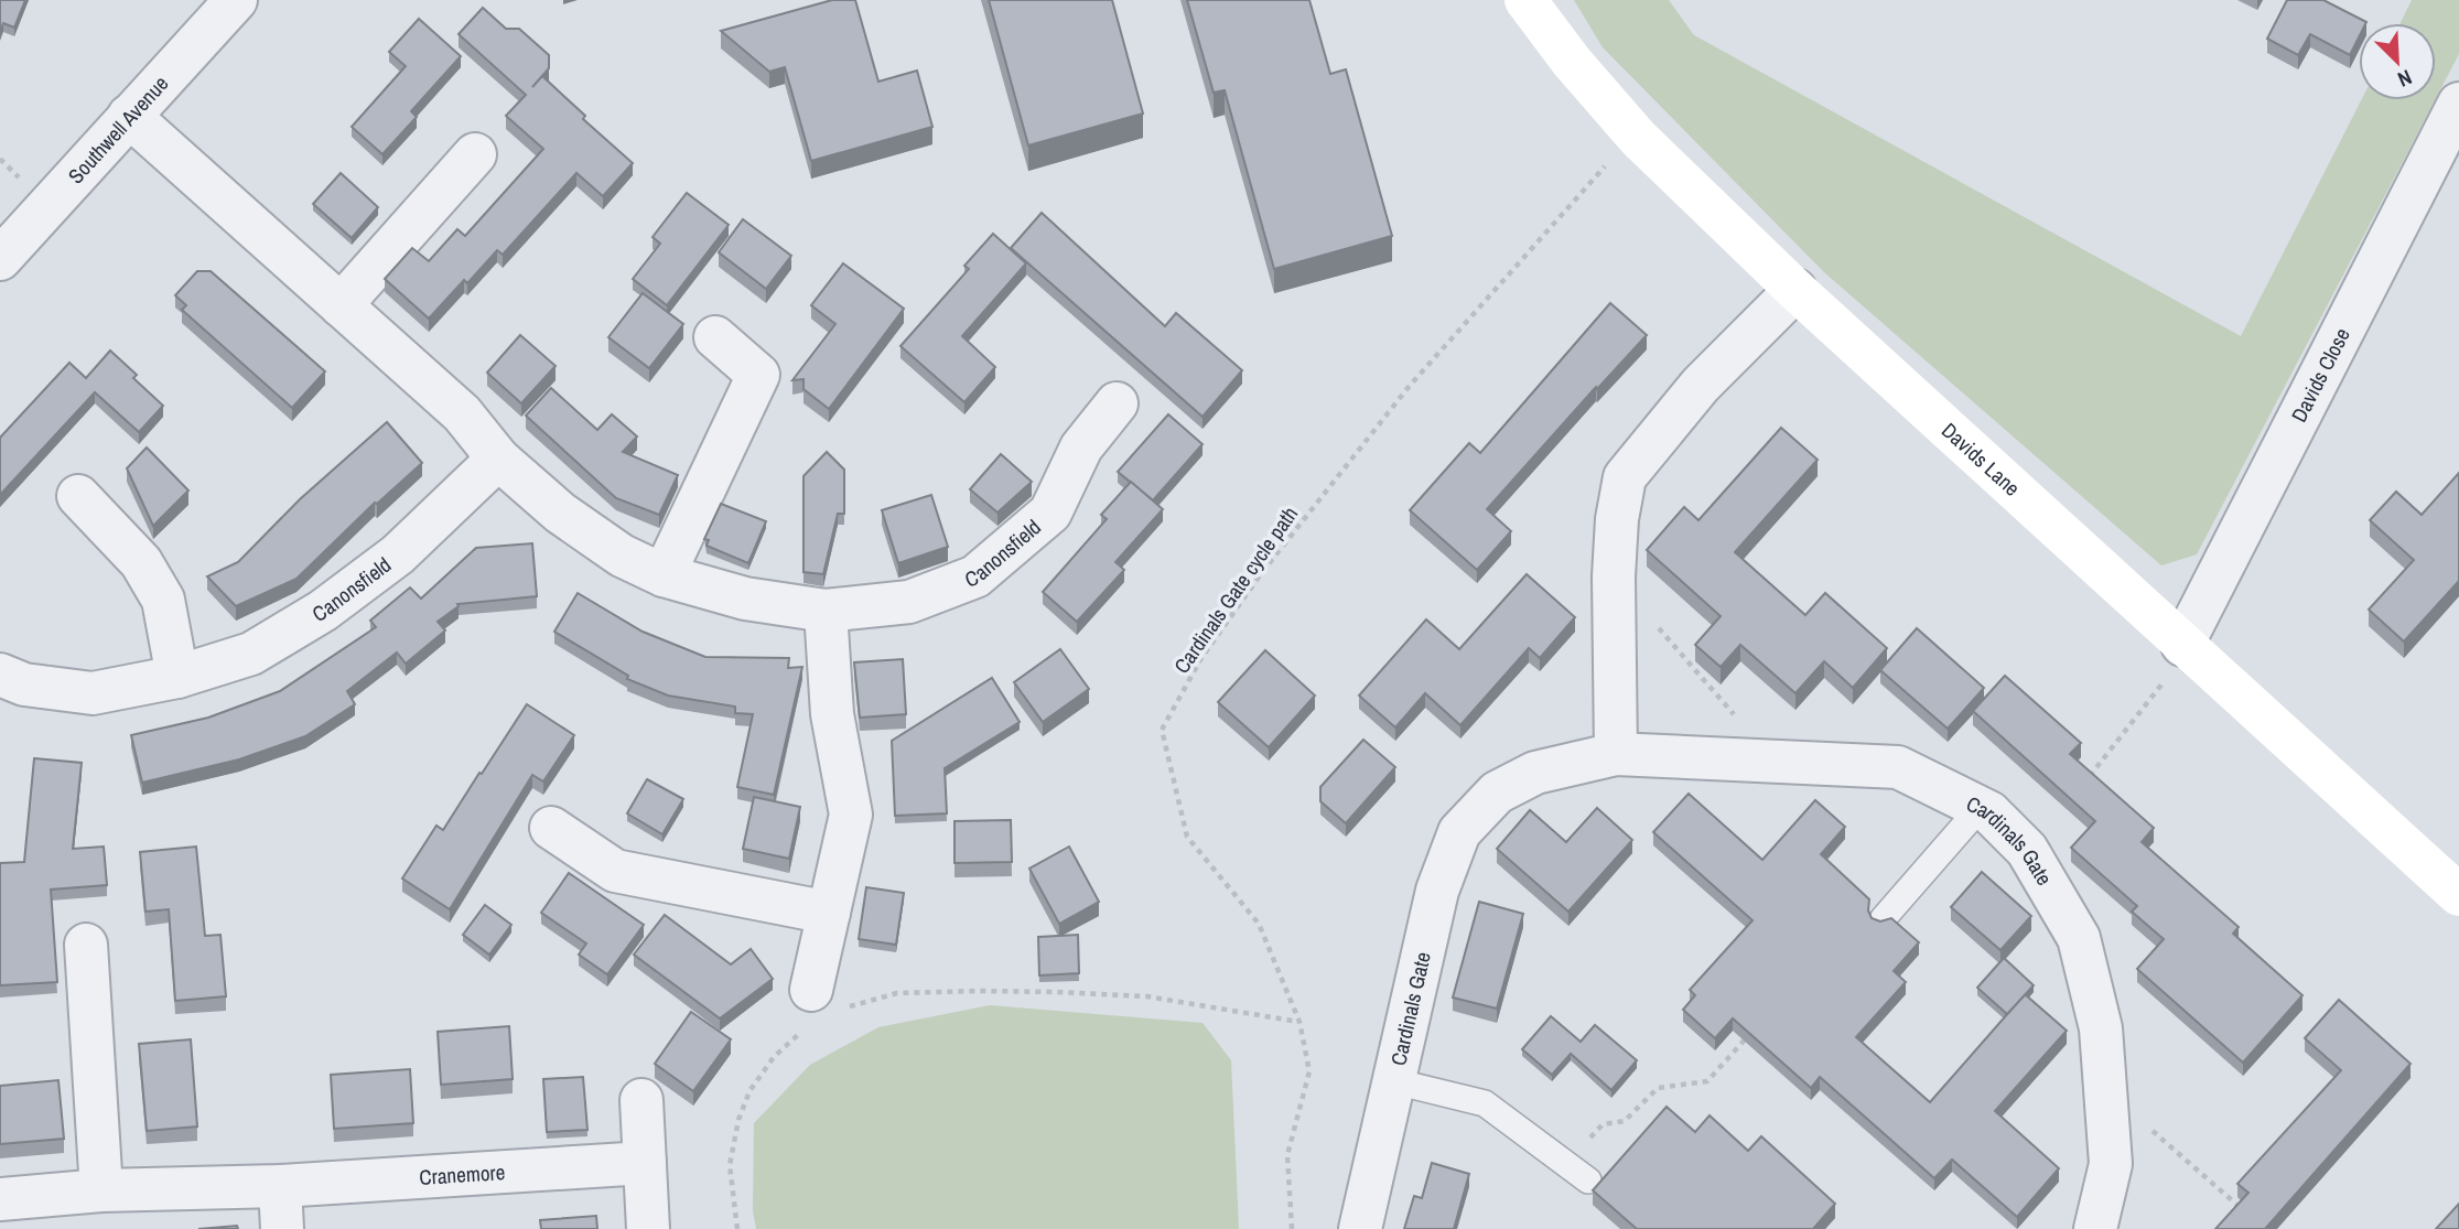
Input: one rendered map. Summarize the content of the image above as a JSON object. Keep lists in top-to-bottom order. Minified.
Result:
{"streets":{"street":["Southwell Avenue","Davids Close","Davids Lane","Canonsfield","Cardinals Gate","Cranemore"],"path":["Cardinals Gate cycle path"]},"crossings":[["Southwell Avenue","Canonsfield"],["Davids Close","Davids Lane"],["Davids Lane","Cardinals Gate cycle path"]],"north":"bottom right"}
